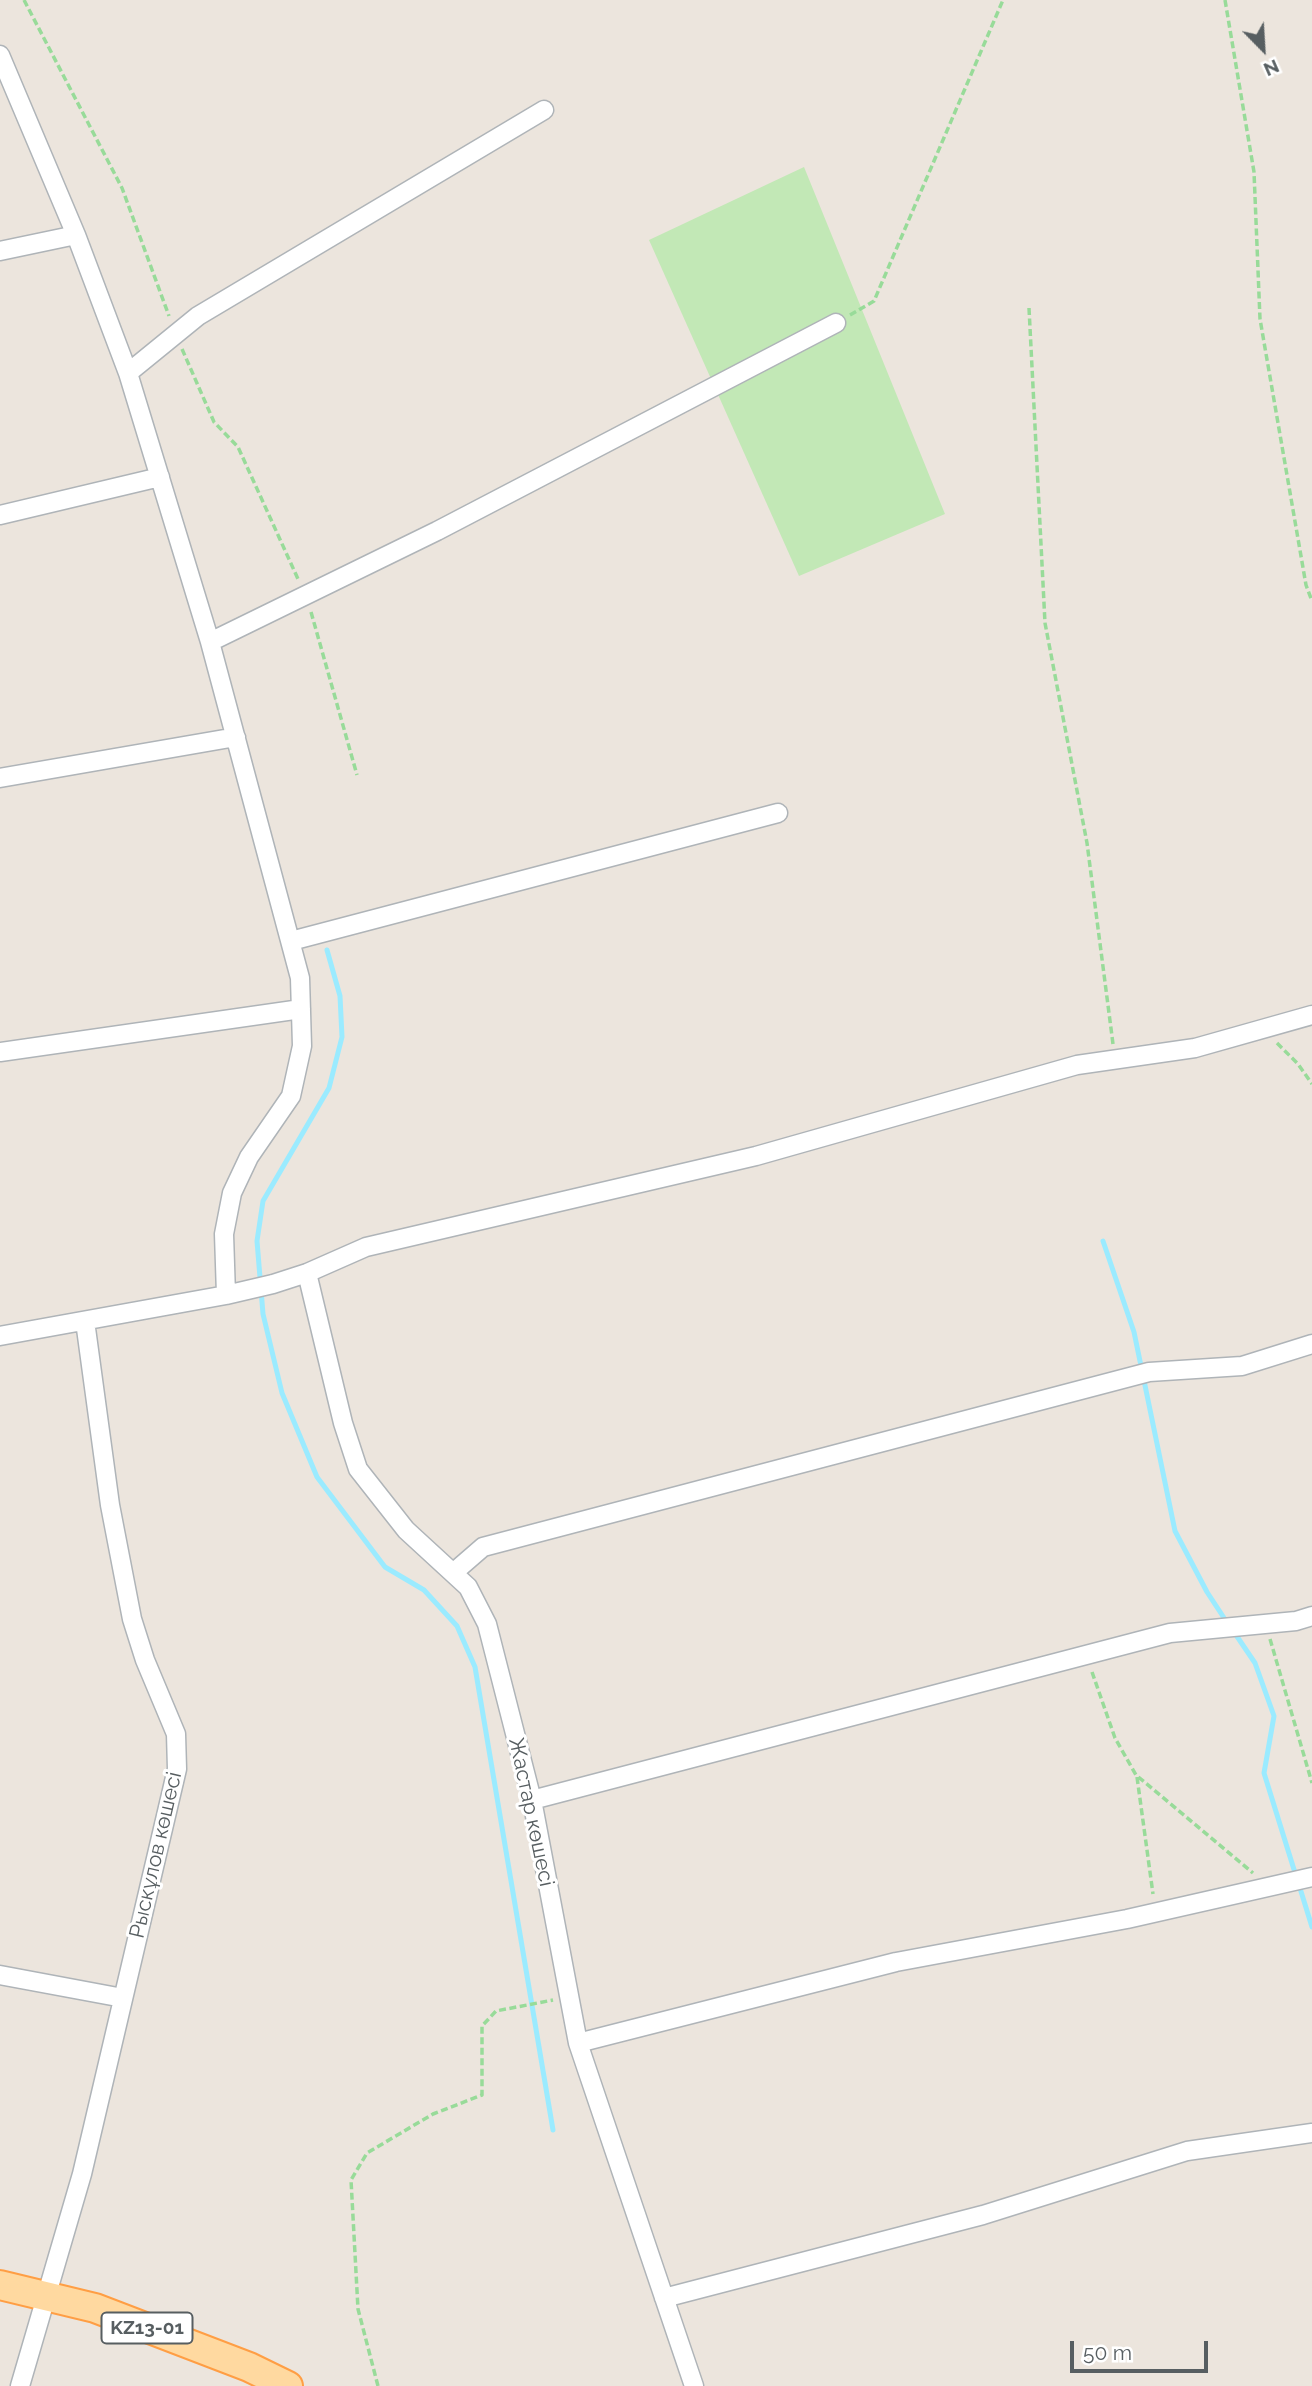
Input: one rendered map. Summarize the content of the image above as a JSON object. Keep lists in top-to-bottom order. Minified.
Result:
{"streets":{"main road":["KZ13-01"],"street":["Жастар көшесі","Рыскұлов көшесі"]},"crossings":[["Рыскұлов көшесі","KZ13-01"]],"scale_bar":"50 m","north":"bottom right"}
